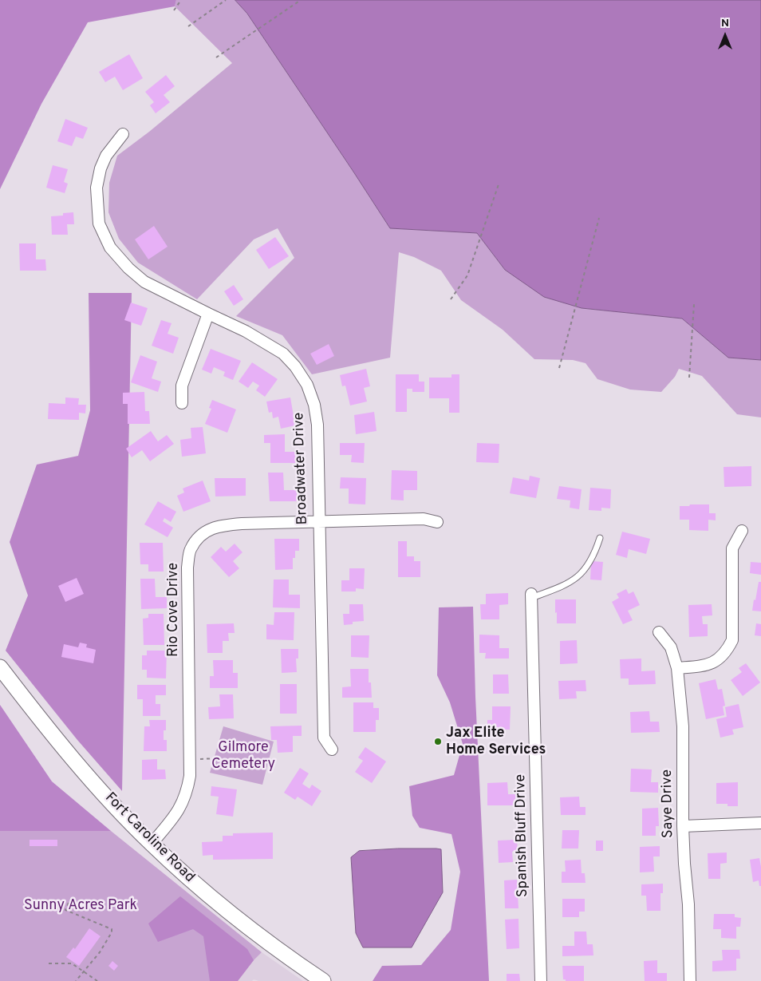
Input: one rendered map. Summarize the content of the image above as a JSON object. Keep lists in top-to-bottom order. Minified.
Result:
{"streets":{"street":["Broadwater Drive","Rio Cove Drive","Saye Drive","Spanish Bluff Drive","Fort Caroline Road"]},"crossings":[["Broadwater Drive","Rio Cove Drive"],["Rio Cove Drive","Fort Caroline Road"]],"parks":["Gilmore Cemetery","Sunny Acres Park"],"places":["Jax Elite Home Services"],"north":"top"}
